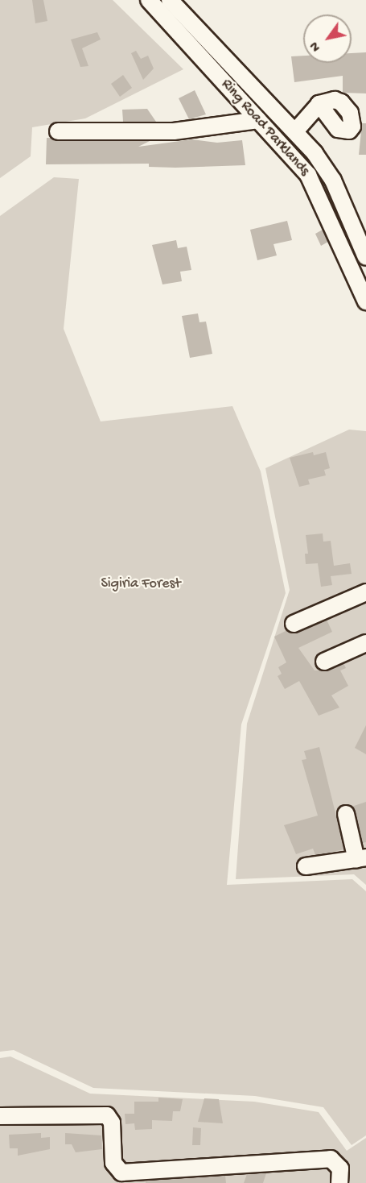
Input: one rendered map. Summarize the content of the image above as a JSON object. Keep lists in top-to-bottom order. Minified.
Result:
{"streets":{"street":["Ring Road Parklands"]},"parks":["Sigiria Forest"],"north":"bottom left"}
